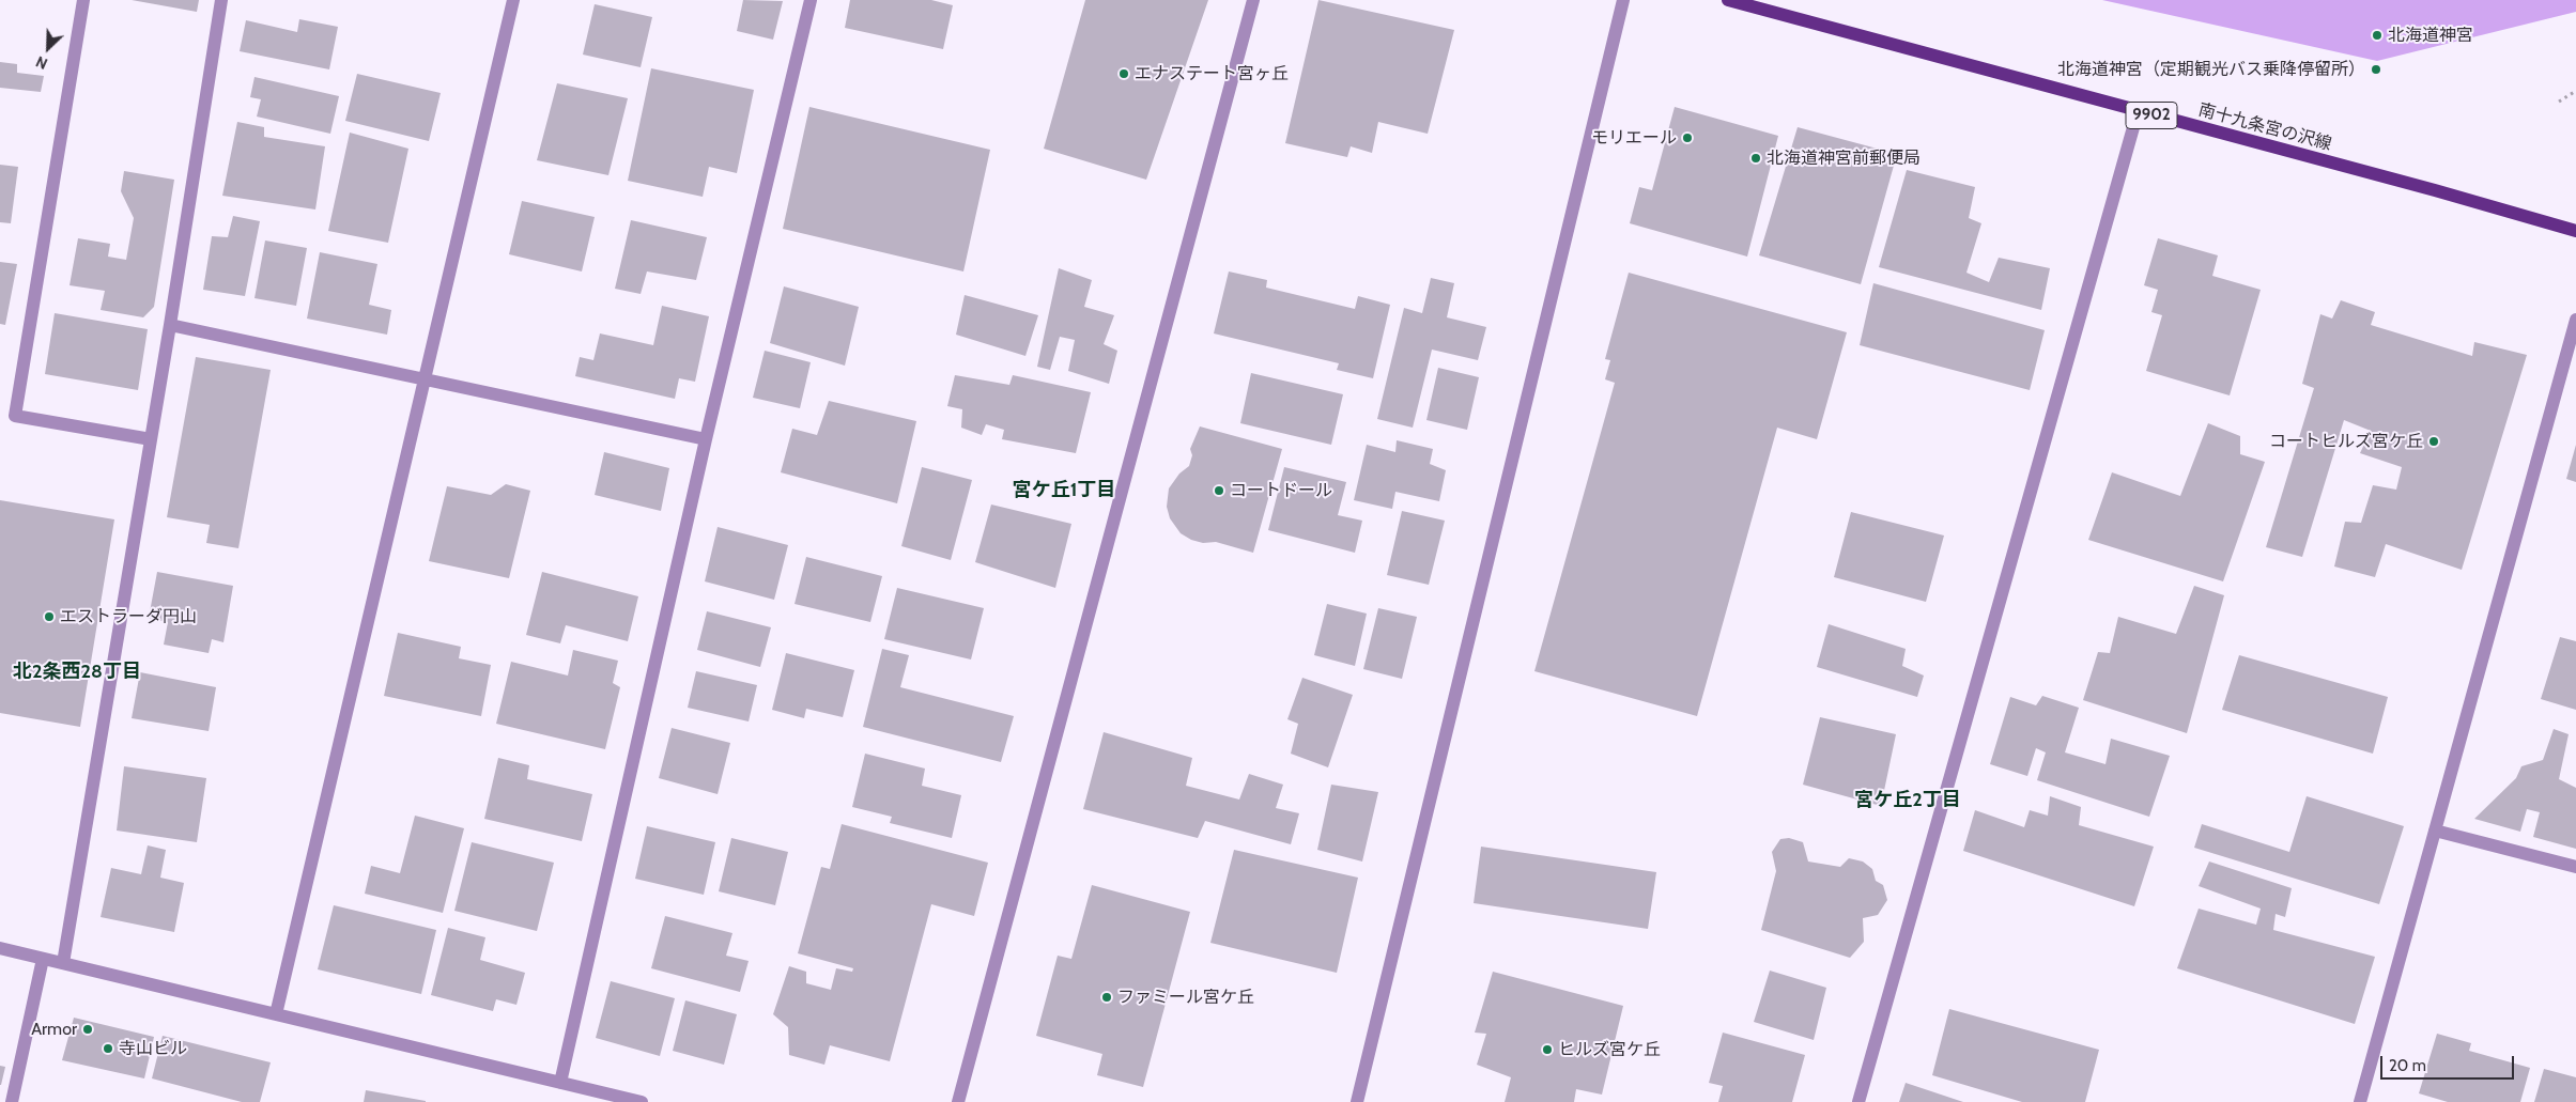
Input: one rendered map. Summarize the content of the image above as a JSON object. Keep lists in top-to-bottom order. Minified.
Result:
{"streets":{"main road":["9902","南十九条宮の沢線"]},"districts":["宮ケ丘1丁目","北2条西28丁目","宮ケ丘2丁目"],"places":["北海道神宮","北海道神宮（定期観光バス乗降停留所）","エナステート宮ヶ丘","モリエール","北海道神宮前郵便局","コートヒルズ宮ケ丘","コートドール","エストラーダ円山","ファミール宮ケ丘","Armor","寺山ビル","ヒルズ宮ケ丘"],"scale_bar":"20 m","north":"bottom left"}
